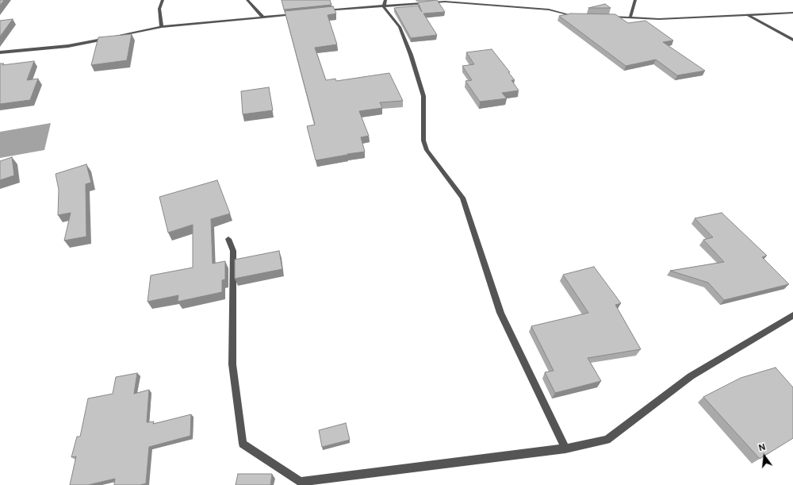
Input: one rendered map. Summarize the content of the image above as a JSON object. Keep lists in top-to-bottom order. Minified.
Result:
{"north":"top"}
